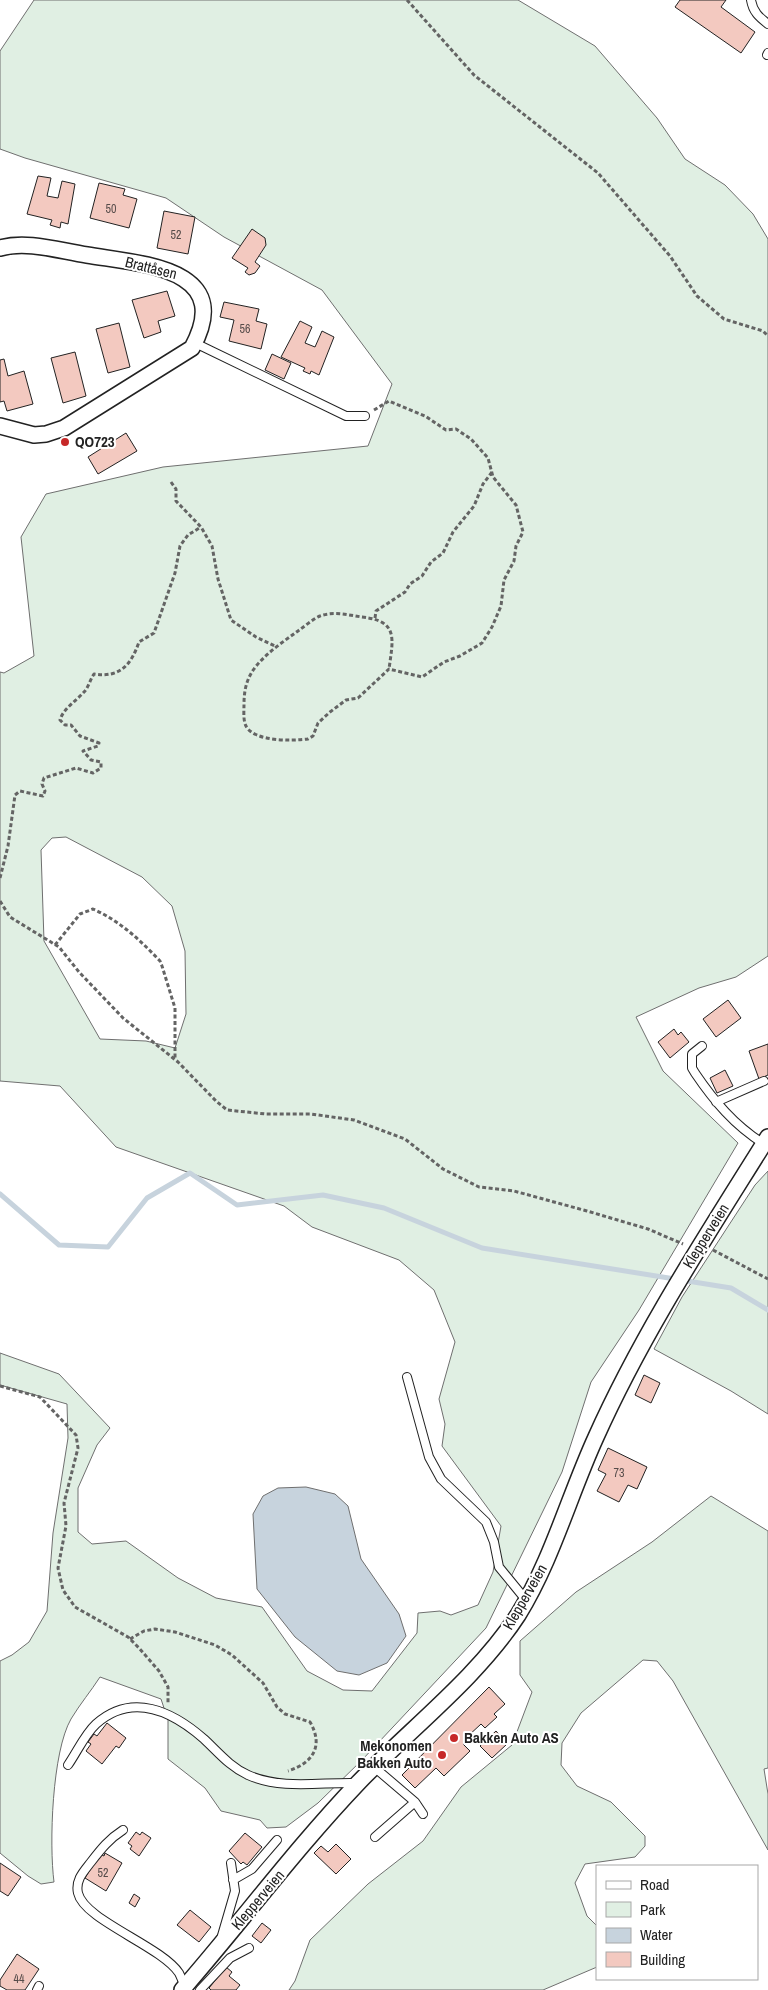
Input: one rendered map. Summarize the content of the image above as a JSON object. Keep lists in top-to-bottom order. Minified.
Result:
{"streets":{"street":["Brattåsen","Klepperveien"]},"places":["QO723","Bakken Auto AS","Mekonomen Bakken Auto"],"house_numbers":["50","52","56","73","52","44"],"legend":["Road","Park","Water","Building"]}
